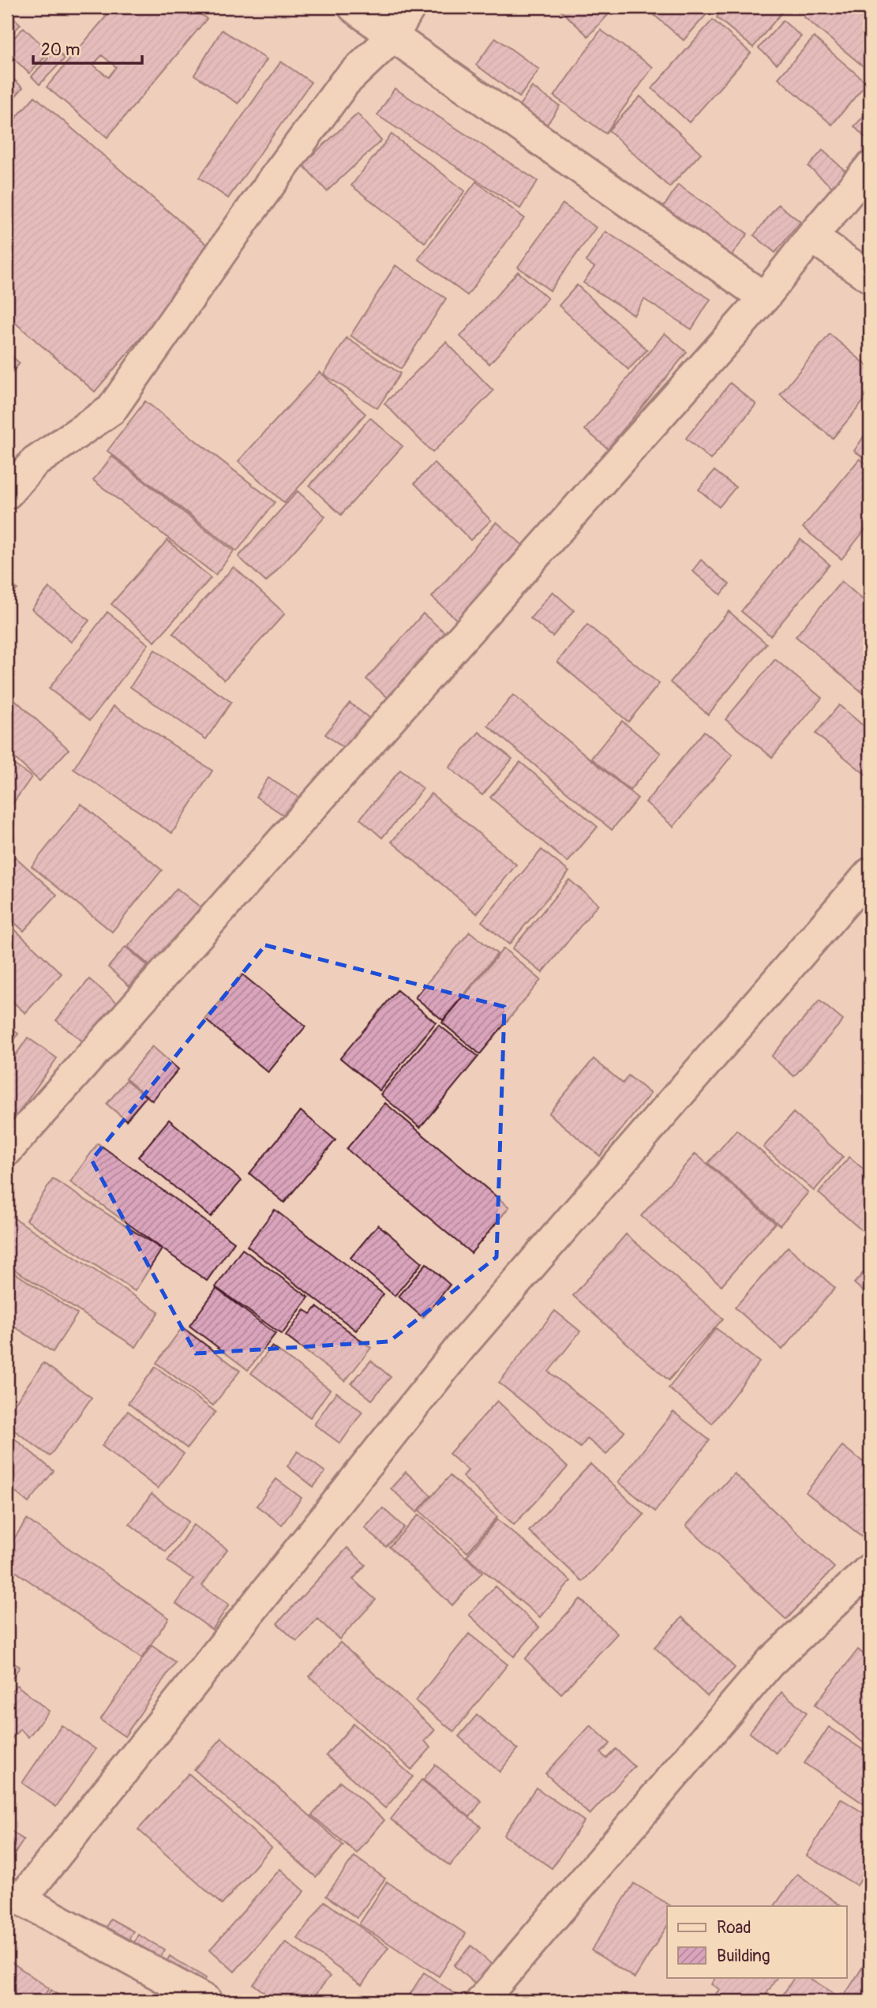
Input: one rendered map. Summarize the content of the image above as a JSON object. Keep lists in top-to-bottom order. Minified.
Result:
{"legend":["Road","Building"],"scale_bar":"20 m"}
